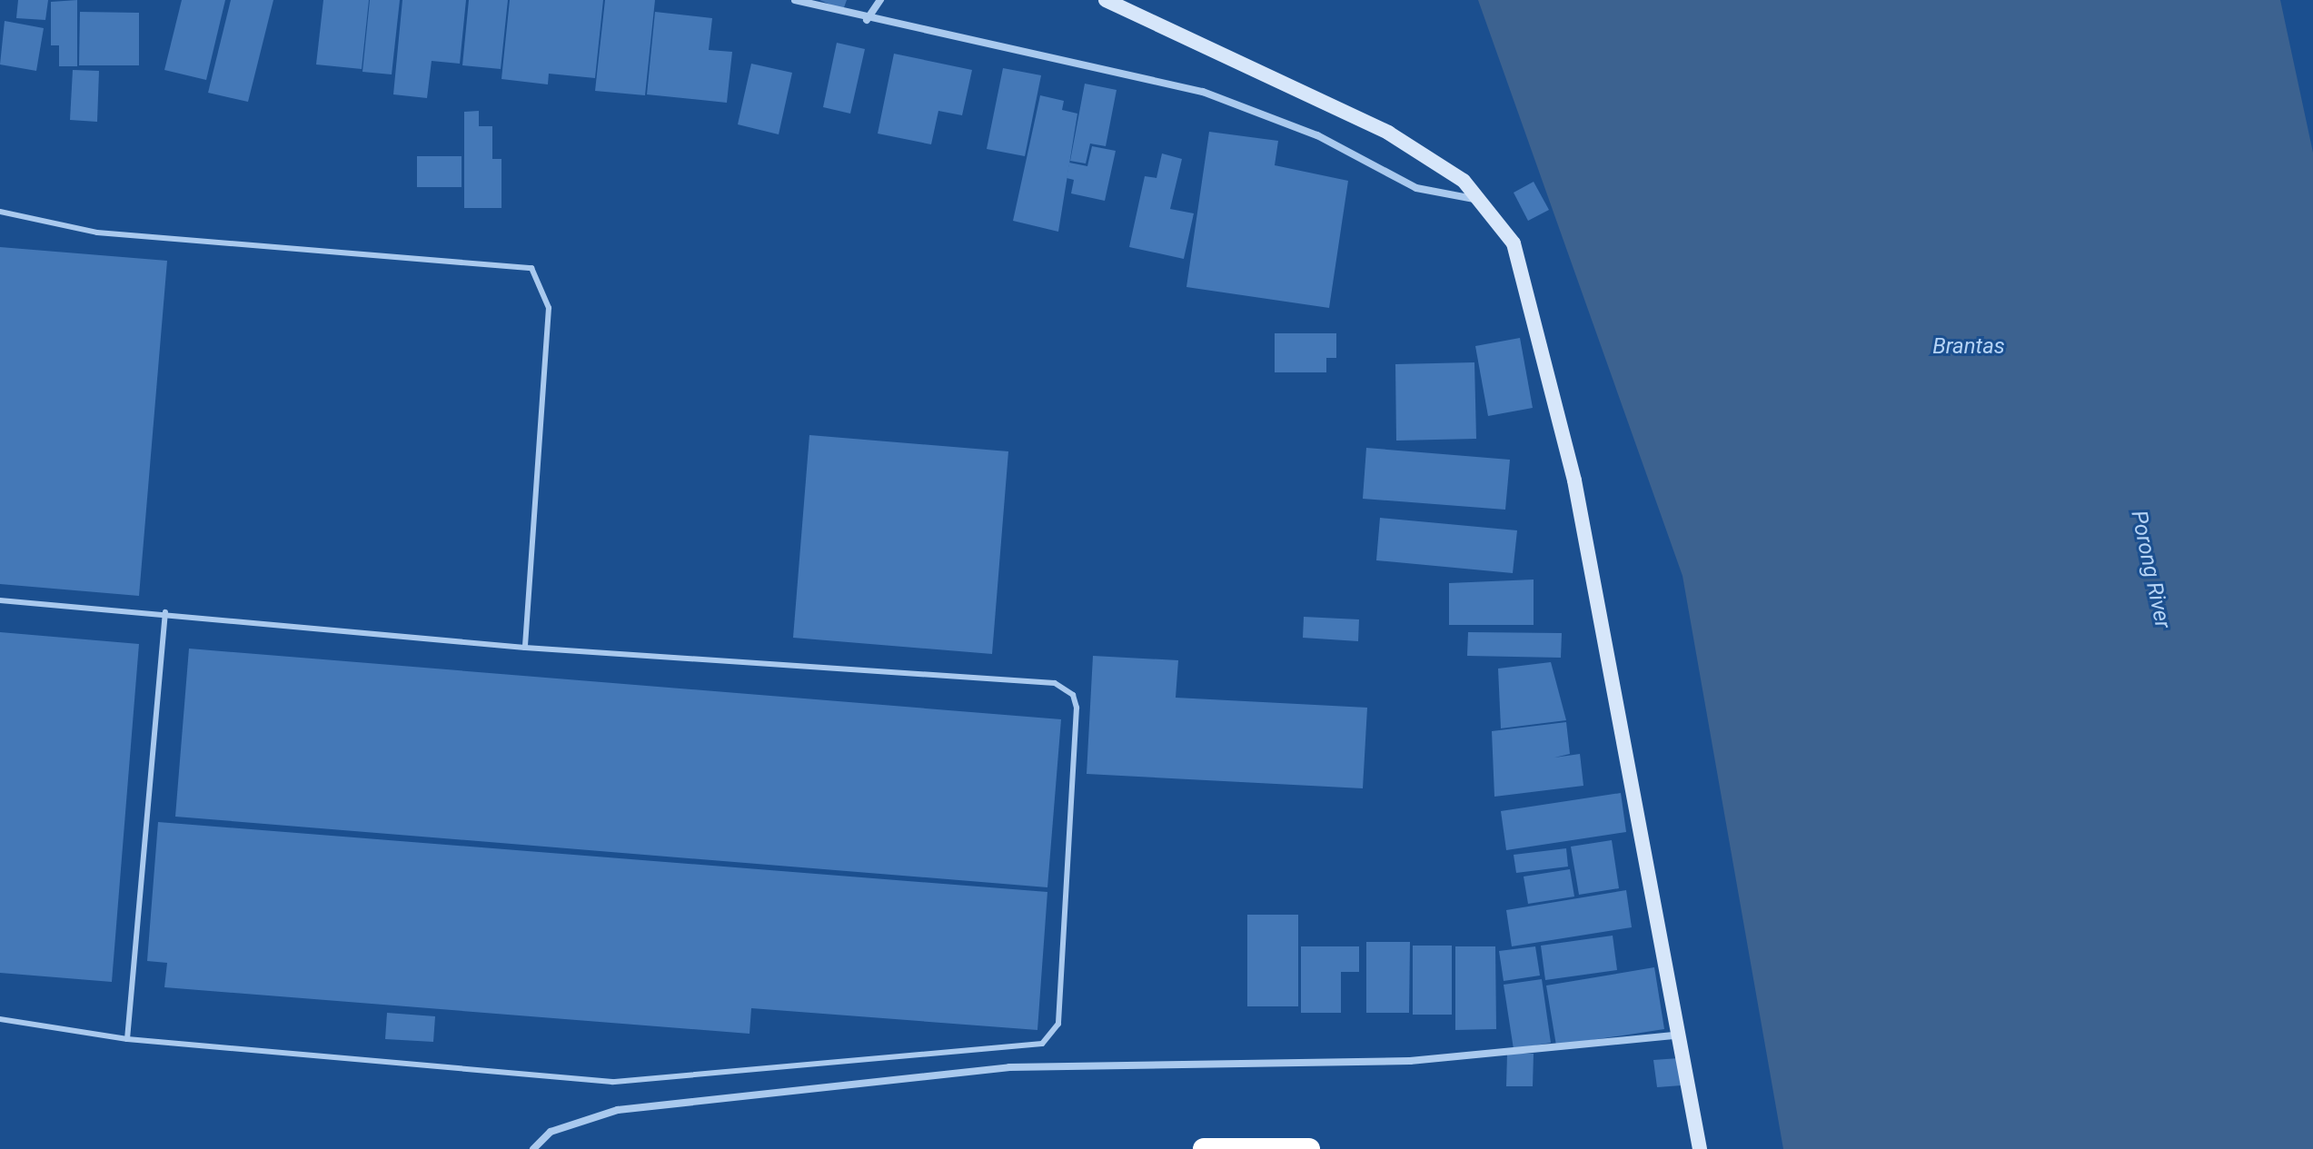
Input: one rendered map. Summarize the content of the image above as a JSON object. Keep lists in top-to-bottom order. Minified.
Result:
{"water":["Brantas","Porong River"]}
